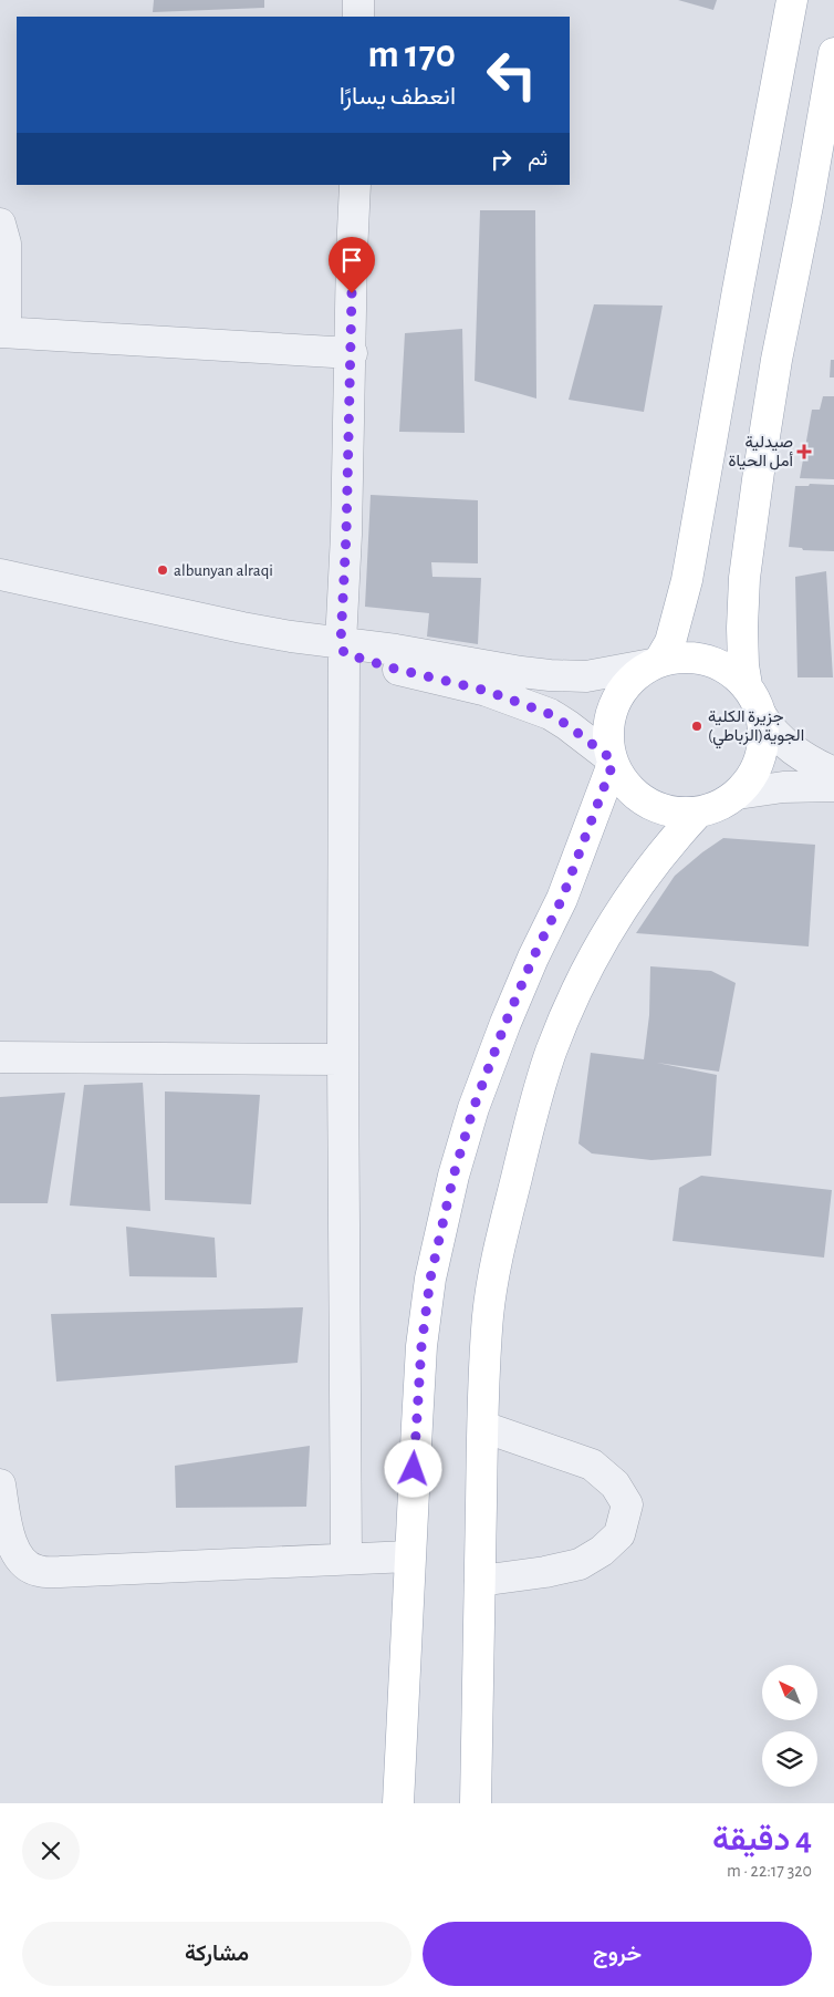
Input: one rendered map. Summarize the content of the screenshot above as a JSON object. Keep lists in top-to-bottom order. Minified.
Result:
{"places":{"health":["صيدلية أمل الحياة"],"other":["albunyan alraqi","جزيرة الكلية الجوية(الزباطي)"]},"north":"top left","page":{"turn":["170 m","انعطف يسارًا"],"then":"ثم","heading":["4 دقيقة","320 m · 22:17"],"buttons":["خروج","مشاركة"]}}
